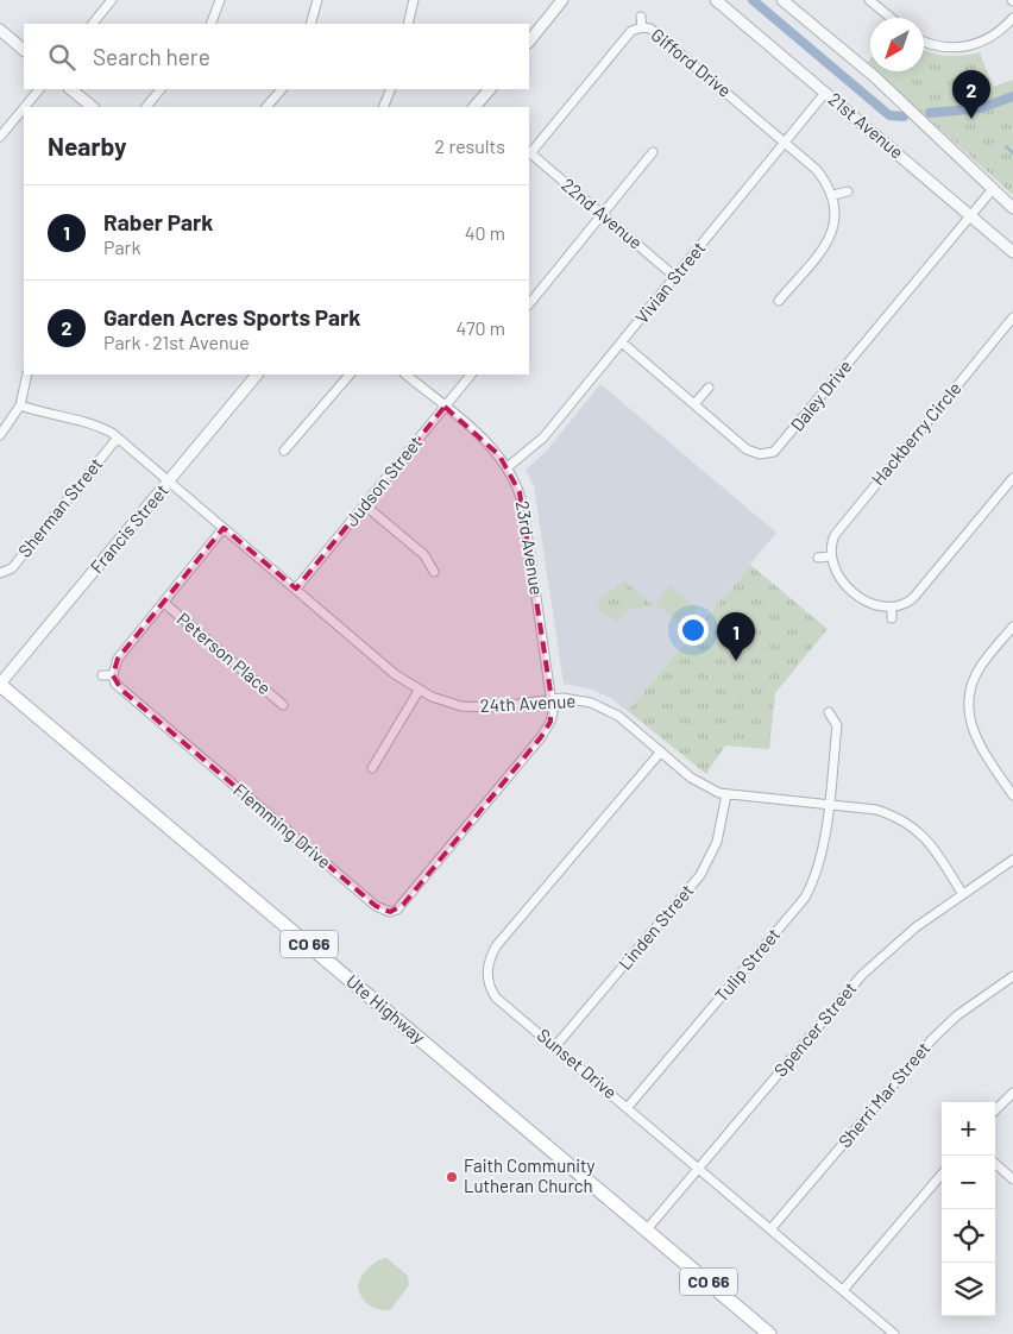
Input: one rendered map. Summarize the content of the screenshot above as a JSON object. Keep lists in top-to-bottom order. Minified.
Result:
{"streets":{"main road":["CO 66","Ute Highway"],"street":["Gifford Drive","21st Avenue","22nd Avenue","Vivian Street","Daley Drive","Hackberry Circle","Judson Street","Sherman Street","Francis Street","23rd Avenue","Peterson Place","24th Avenue","Flemming Drive","Linden Street","Tulip Street","Spencer Street","Sunset Drive","Sherri Mar Street"]},"crossings":[["Gifford Drive","22nd Avenue"],["Gifford Drive","Vivian Street"],["21st Avenue","Vivian Street"],["21st Avenue","Daley Drive"],["22nd Avenue","Vivian Street"],["Vivian Street","23rd Avenue"],["Judson Street","23rd Avenue"],["Judson Street","24th Avenue"],["Sherman Street","24th Avenue"],["Francis Street","24th Avenue"],["Francis Street","Ute Highway"],["23rd Avenue","24th Avenue"],["23rd Avenue","Flemming Drive"],["24th Avenue","Flemming Drive"],["24th Avenue","Linden Street"],["24th Avenue","Tulip Street"],["24th Avenue","Spencer Street"],["24th Avenue","Sunset Drive"],["Linden Street","Sunset Drive"],["Tulip Street","Sunset Drive"],["Ute Highway","Spencer Street"],["Spencer Street","Sunset Drive"],["Sunset Drive","Sherri Mar Street"]],"places":["Faith Community Lutheran Church"],"north":"bottom left","page":{"search":"Search here","pins":["2","1"],"heading":["Nearby","2 results"],"list":[{"mark":"1","name":"Raber Park","note":"Park","value":"40 m"},{"mark":"2","name":"Garden Acres Sports Park","note":"Park · 21st Avenue","value":"470 m"}],"map_buttons":["+","−"]}}
